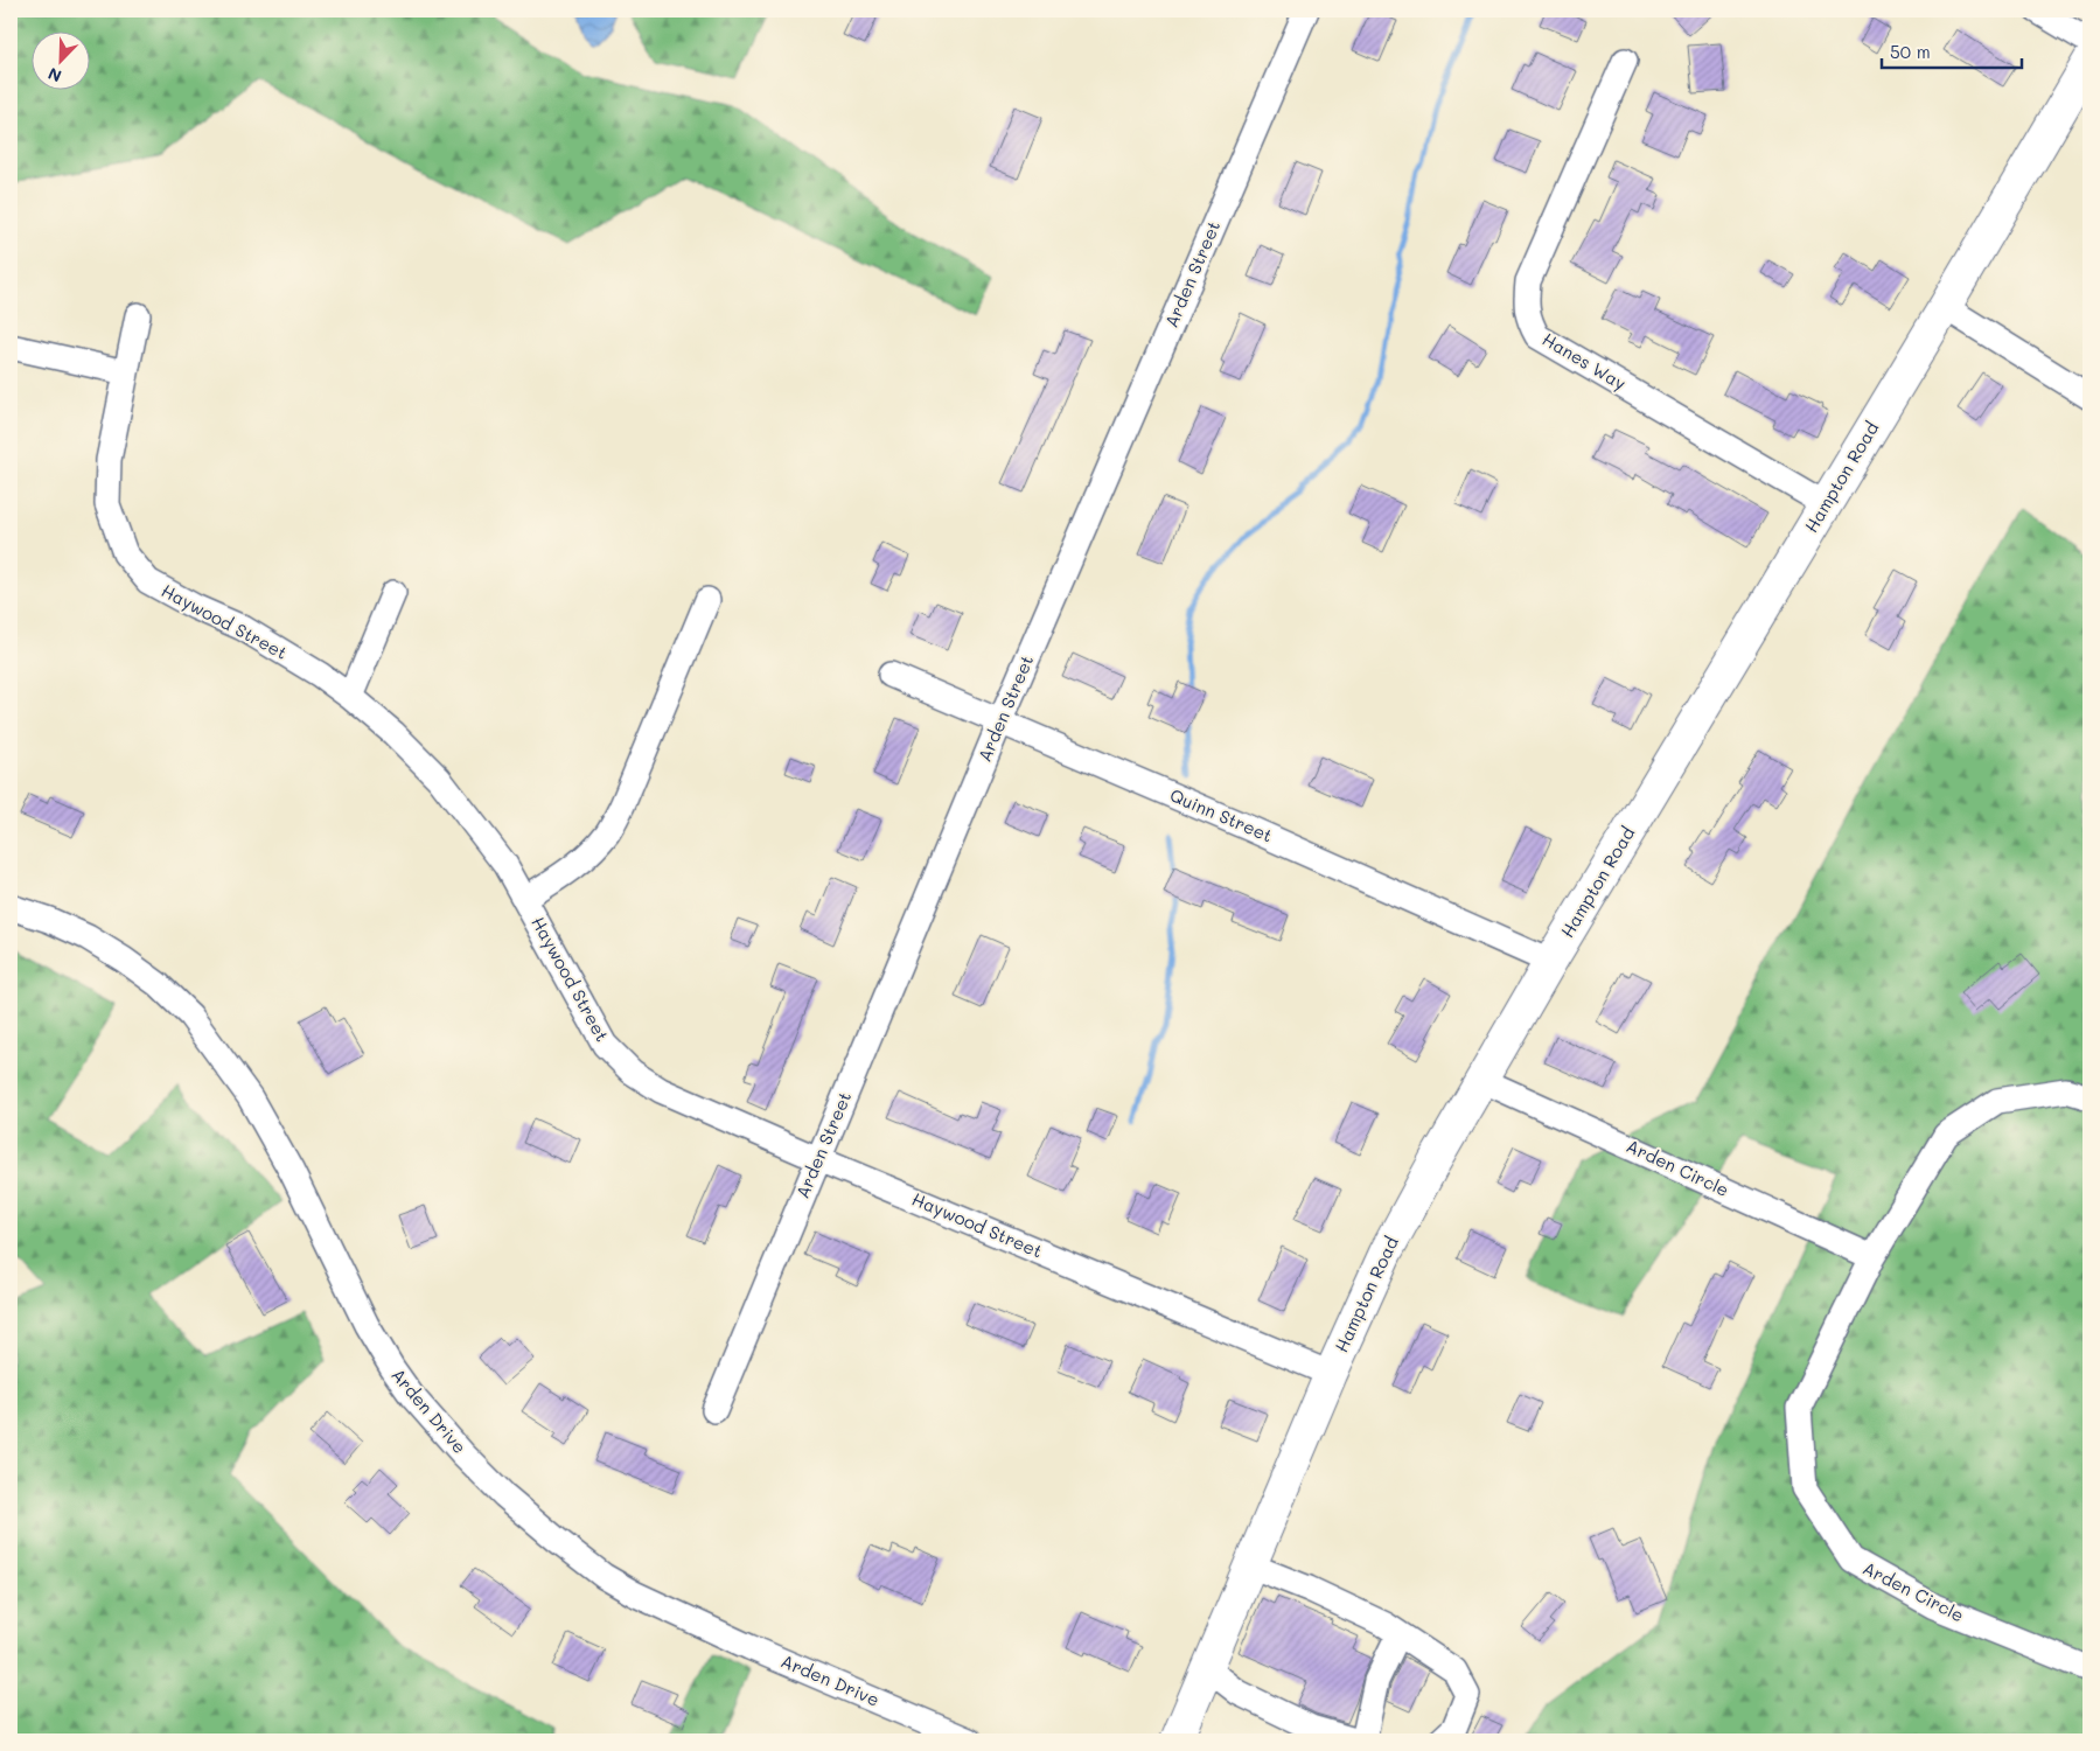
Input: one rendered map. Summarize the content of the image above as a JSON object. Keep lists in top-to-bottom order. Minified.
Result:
{"streets":{"main road":["Hampton Road"],"street":["Arden Street","Hanes Way","Haywood Street","Quinn Street","Arden Circle","Arden Drive"]},"crossings":[["Arden Street","Haywood Street"],["Arden Street","Quinn Street"],["Hanes Way","Hampton Road"],["Hampton Road","Haywood Street"],["Hampton Road","Quinn Street"],["Hampton Road","Arden Circle"]],"scale_bar":"50 m","north":"bottom left"}
